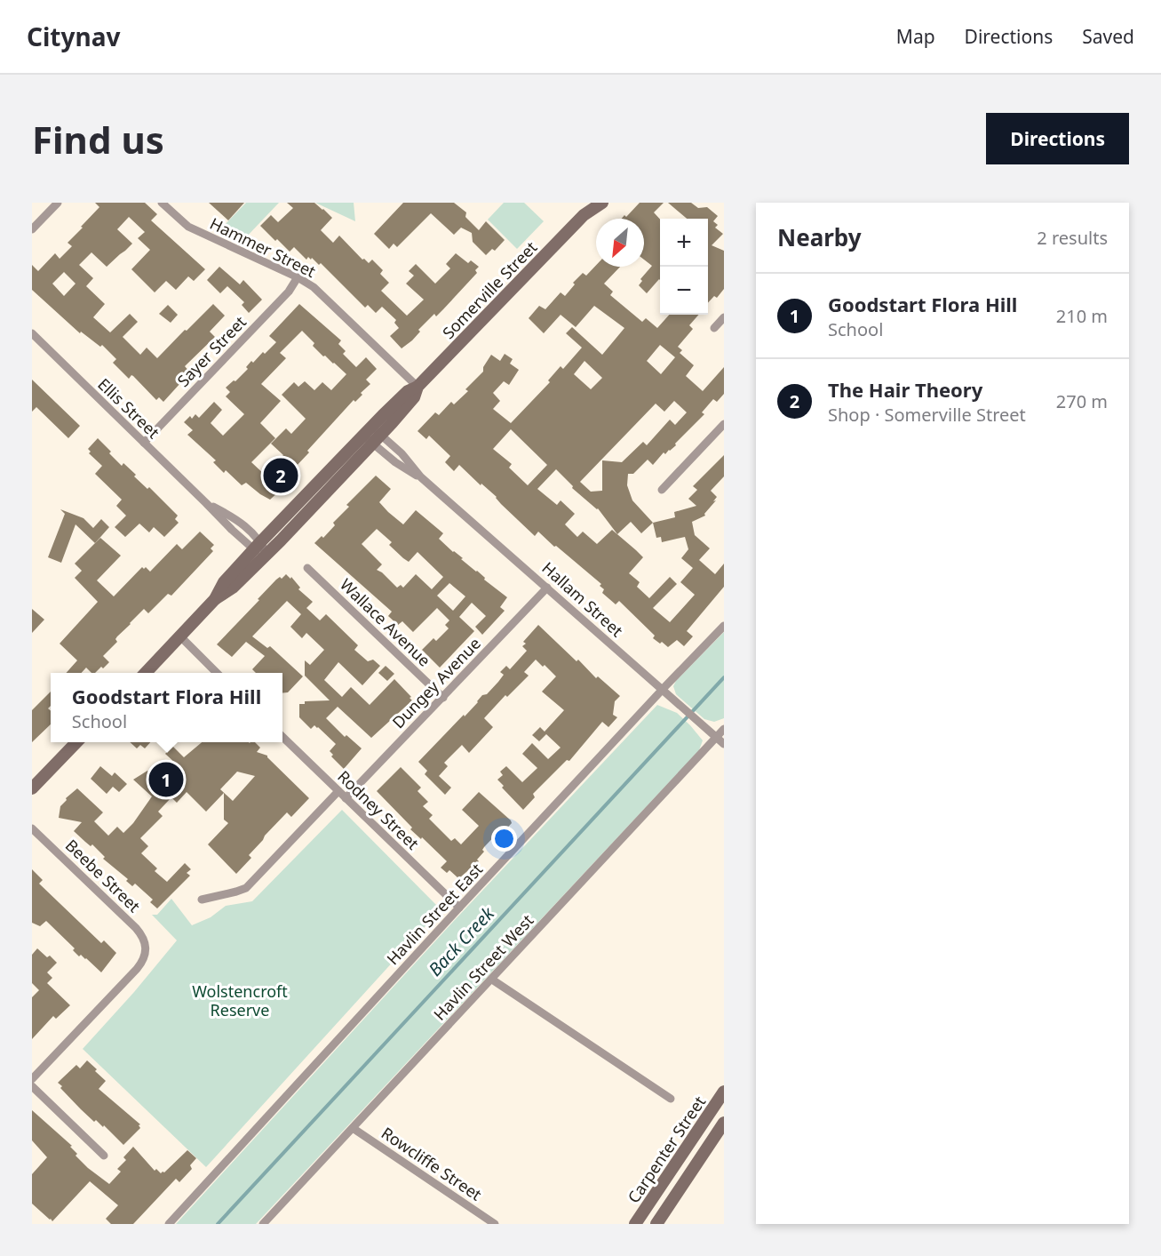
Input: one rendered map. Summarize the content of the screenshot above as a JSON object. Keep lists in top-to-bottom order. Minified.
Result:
{"streets":{"street":["Hammer Street","Somerville Street","Sayer Street","Ellis Street","Hallam Street","Wallace Avenue","Dungey Avenue","Rodney Street","Beebe Street","Havlin Street East","Havlin Street West","Carpenter Street","Rowcliffe Street"]},"crossings":[["Hammer Street","Somerville Street"],["Hammer Street","Sayer Street"],["Somerville Street","Ellis Street"],["Somerville Street","Hallam Street"],["Sayer Street","Ellis Street"],["Hallam Street","Dungey Avenue"],["Hallam Street","Havlin Street East"],["Hallam Street","Havlin Street West"],["Wallace Avenue","Dungey Avenue"],["Dungey Avenue","Rodney Street"],["Rodney Street","Havlin Street East"],["Havlin Street West","Rowcliffe Street"]],"water":["Back Creek"],"parks":["Wolstencroft Reserve"],"north":"bottom left","page":{"header":"Citynav","nav":["Map","Directions","Saved"],"buttons":"Directions","title":"Find us","heading":["Nearby","2 results"],"map_buttons":["+","−"],"list":[{"mark":"1","name":"Goodstart Flora Hill","note":"School","value":"210 m"},{"mark":"2","name":"The Hair Theory","note":"Shop · Somerville Street","value":"270 m"}],"pins":["2","1"],"popup":["Goodstart Flora Hill","School"]}}
